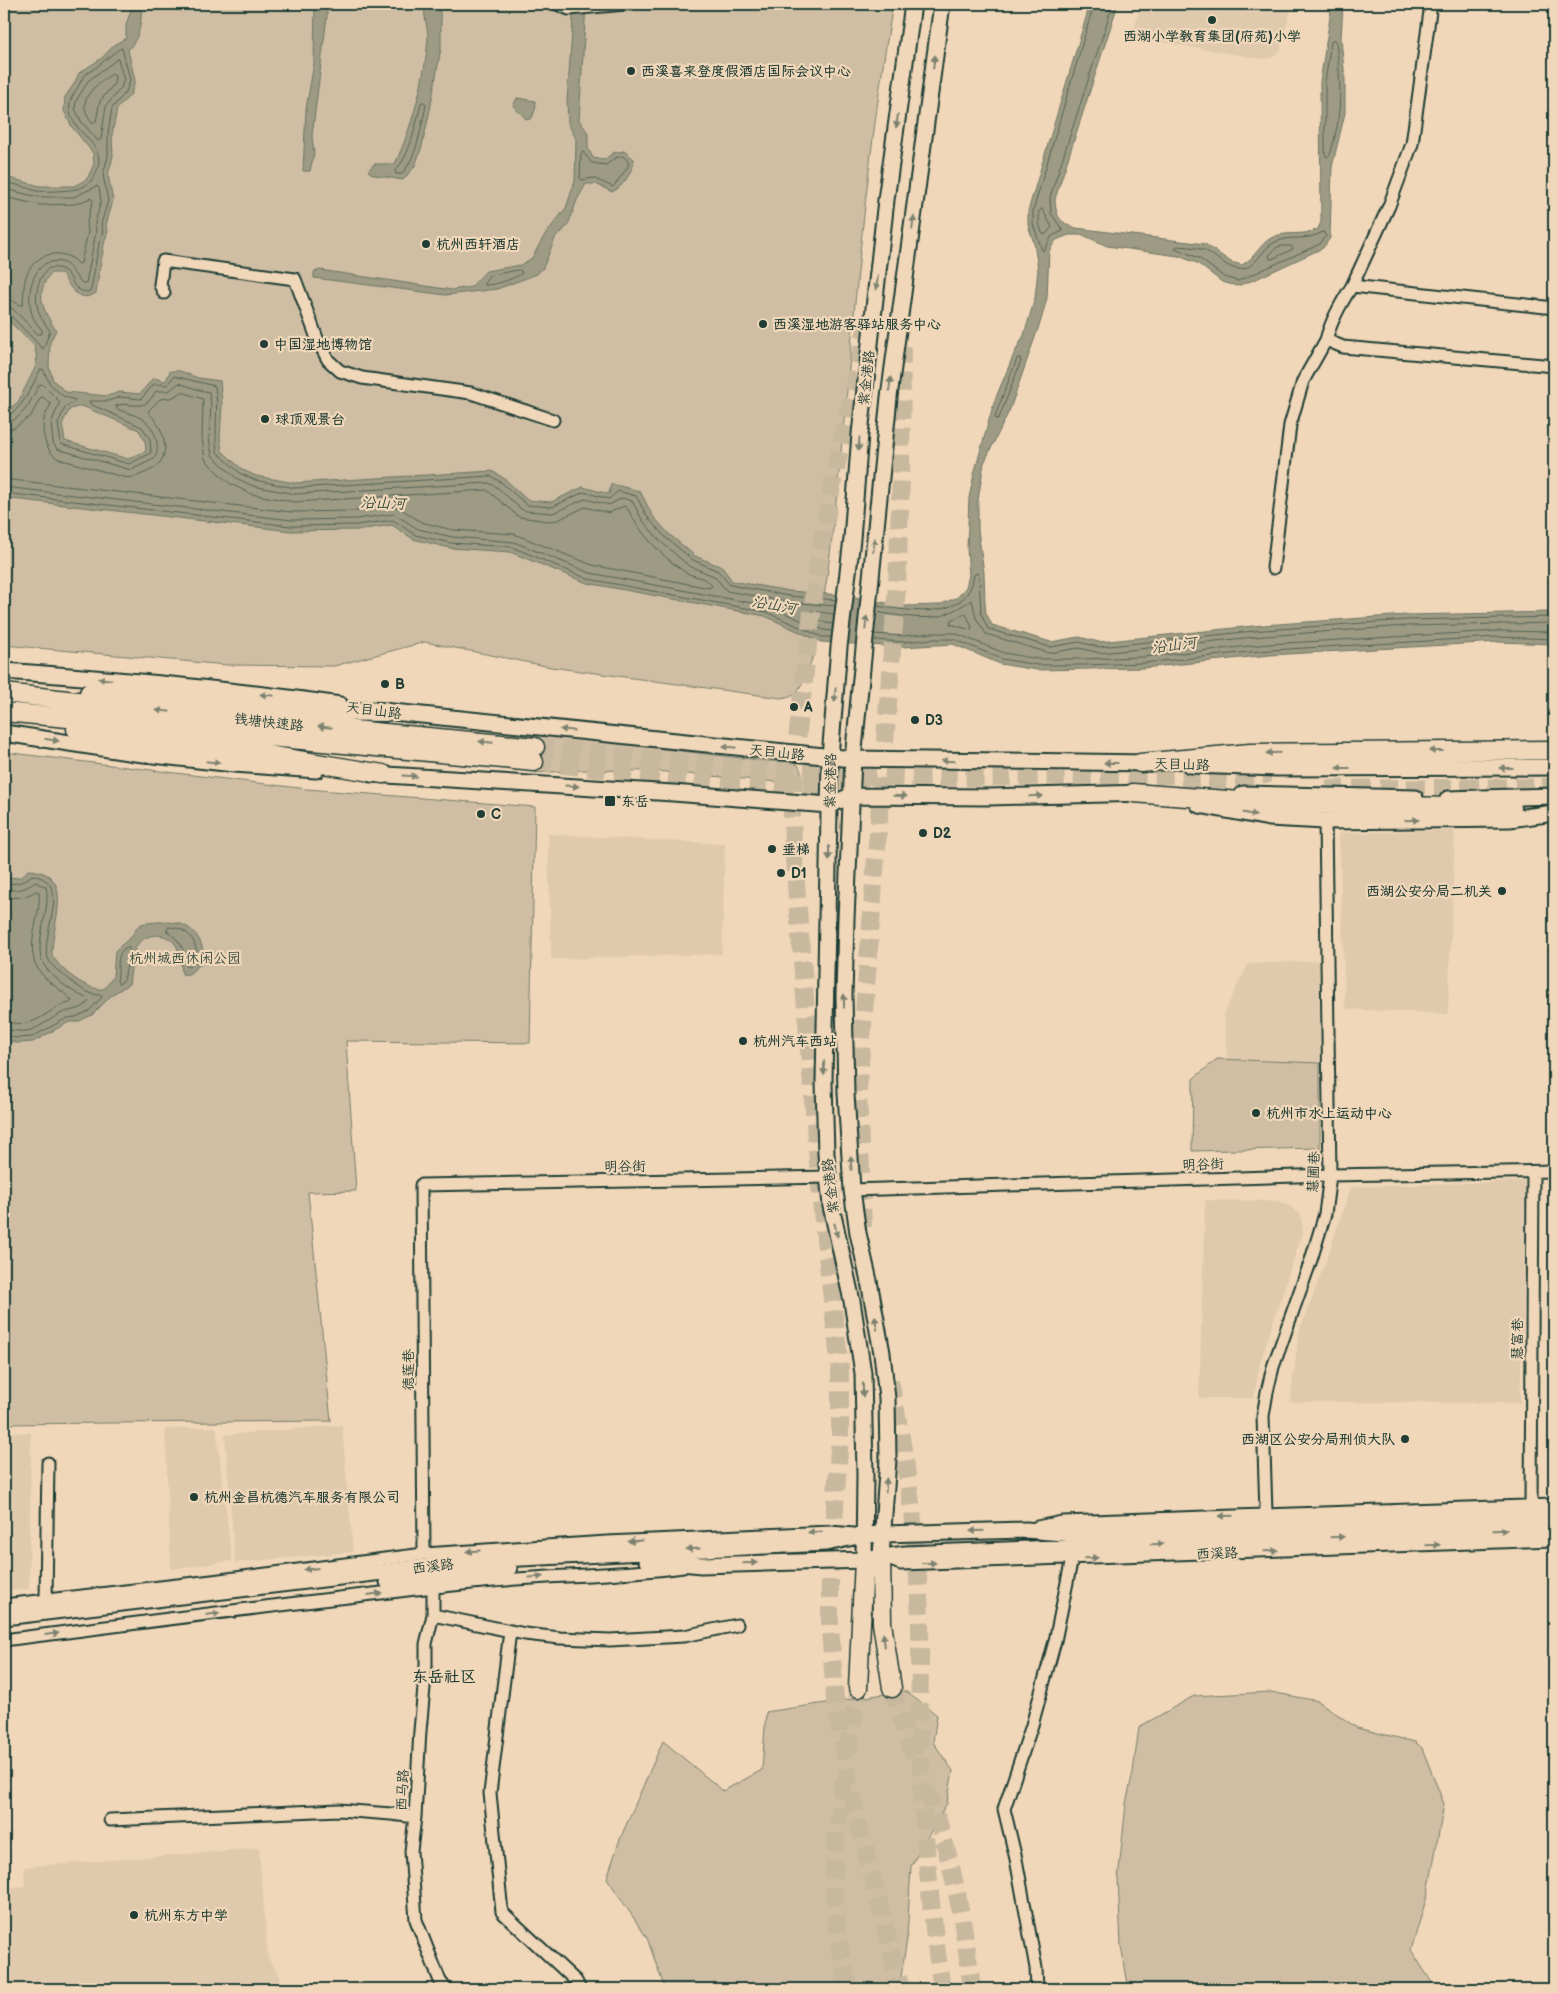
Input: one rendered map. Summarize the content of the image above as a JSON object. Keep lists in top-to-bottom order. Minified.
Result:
{"streets":{"highway":["钱塘快速路"],"main road":["紫金港路","天目山路","西溪路"],"street":["明谷街","慧圃巷","慧富巷","德莲巷","西马路"]},"crossings":[["紫金港路","天目山路"],["紫金港路","明谷街"],["紫金港路","西溪路"],["天目山路","慧圃巷"],["明谷街","慧圃巷"],["明谷街","慧富巷"],["明谷街","德莲巷"],["慧圃巷","西溪路"],["慧富巷","西溪路"],["德莲巷","西溪路"],["西溪路","西马路"]],"districts":["东岳社区"],"water":["沿山河"],"parks":["杭州城西休闲公园"],"places":{"other":["西湖小学教育集团(府苑)小学","西溪喜来登度假酒店国际会议中心","杭州西轩酒店","西溪湿地游客驿站服务中心","中国湿地博物馆","球顶观景台","B","A","D3","C","D2","垂梯","D1","西湖公安分局二机关","杭州汽车西站","杭州市水上运动中心","西湖区公安分局刑侦大队","杭州金昌杭德汽车服务有限公司","杭州东方中学"],"transit":["东岳"]}}
